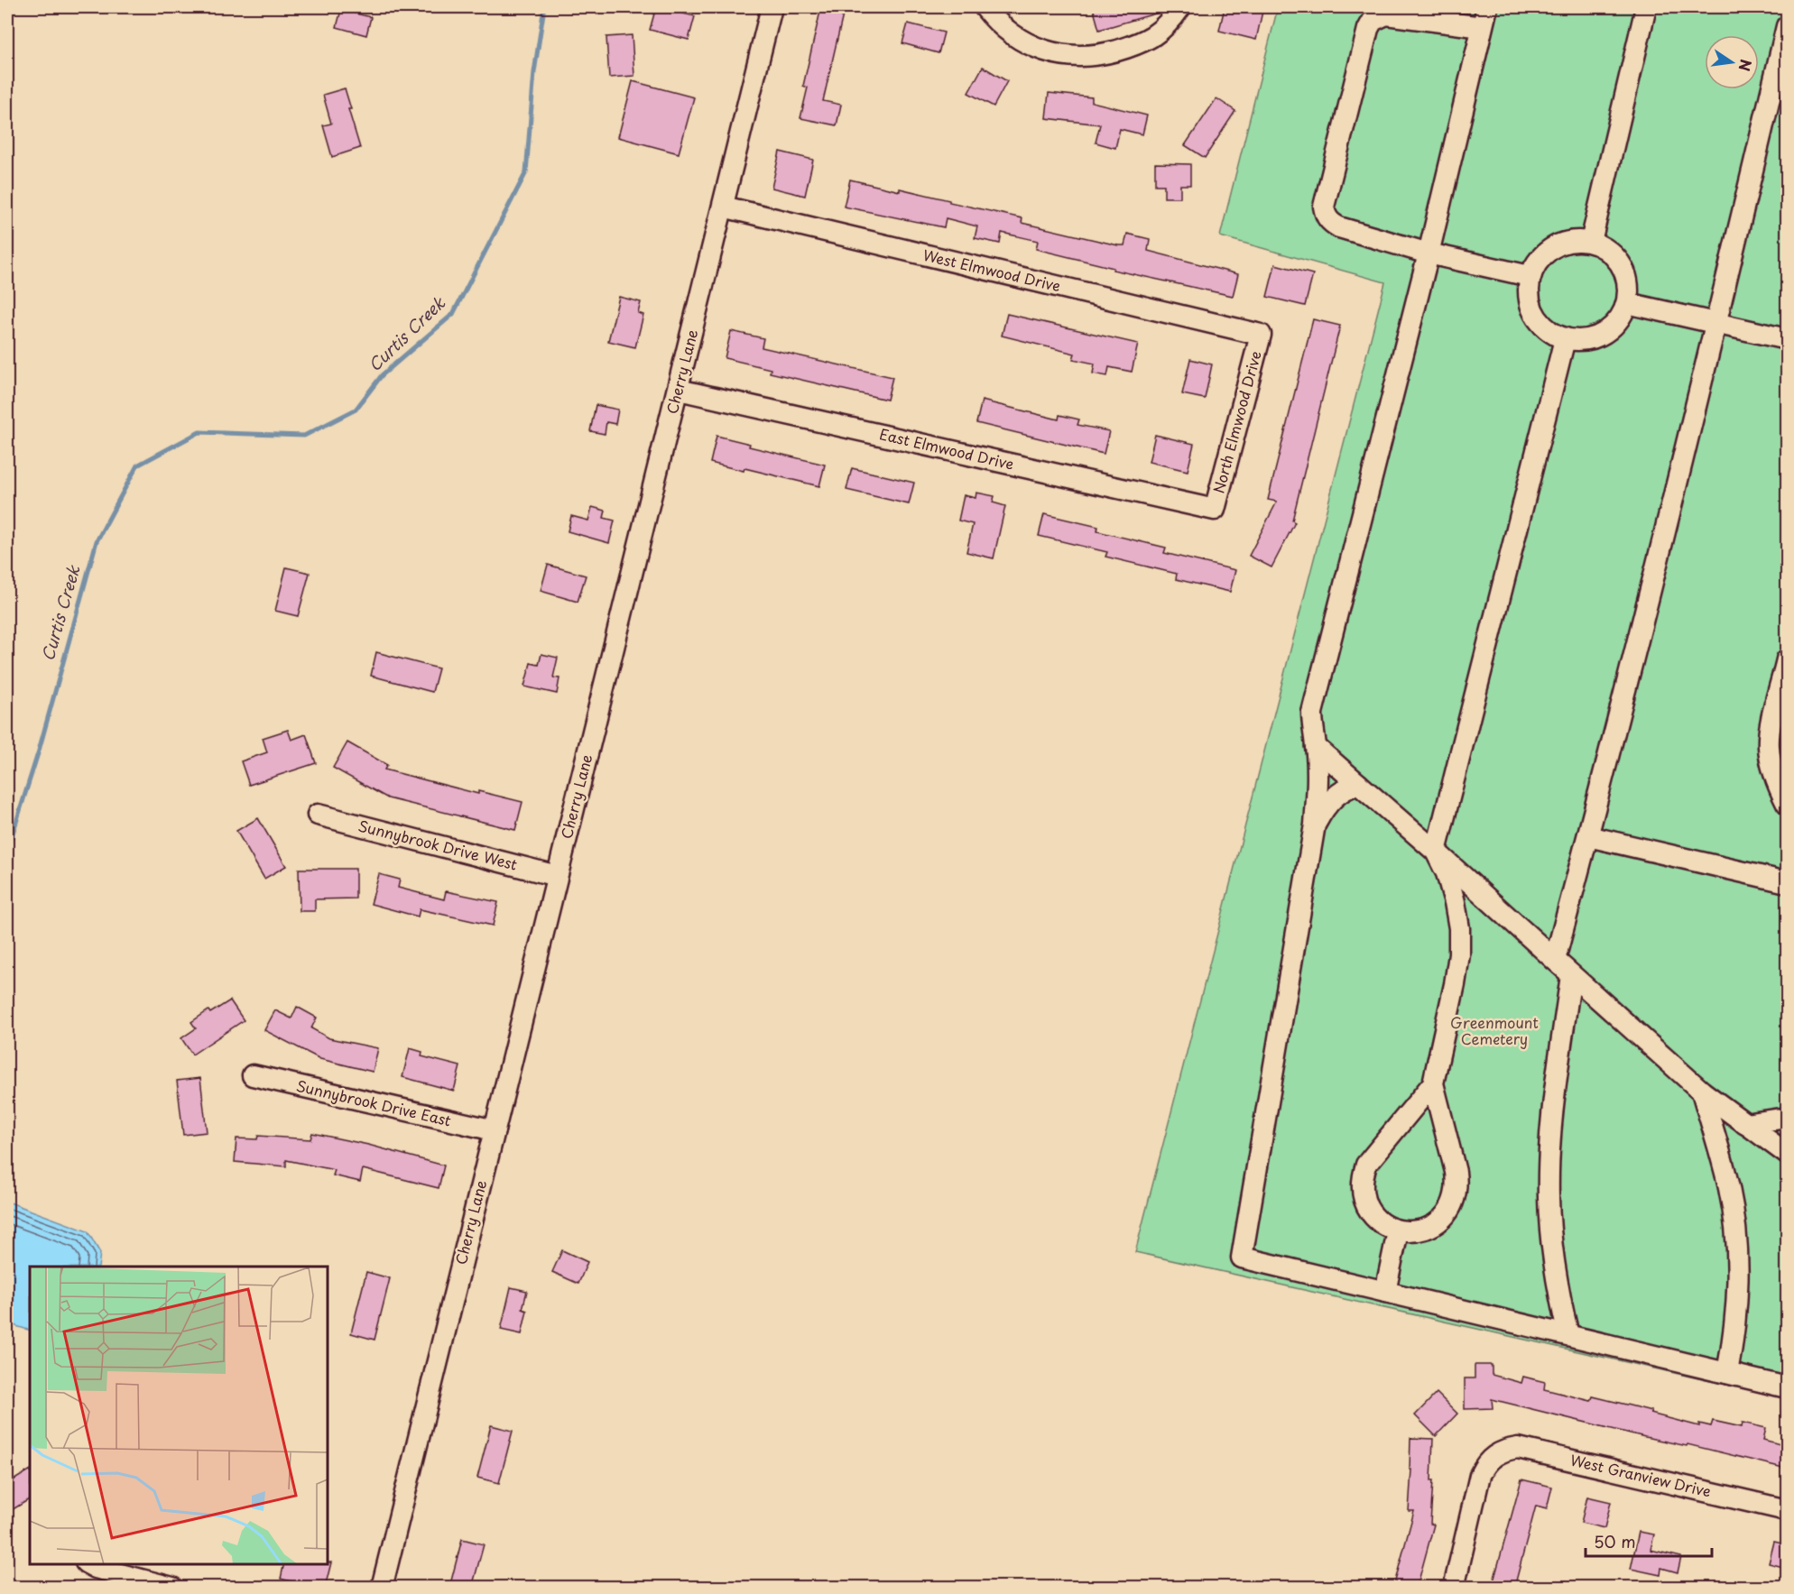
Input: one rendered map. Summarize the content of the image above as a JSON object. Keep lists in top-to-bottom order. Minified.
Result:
{"streets":{"street":["West Elmwood Drive","Cherry Lane","North Elmwood Drive","East Elmwood Drive","Sunnybrook Drive West","Sunnybrook Drive East","West Granview Drive"]},"crossings":[["West Elmwood Drive","Cherry Lane"],["West Elmwood Drive","North Elmwood Drive"],["Cherry Lane","East Elmwood Drive"],["Cherry Lane","Sunnybrook Drive West"],["Cherry Lane","Sunnybrook Drive East"],["North Elmwood Drive","East Elmwood Drive"]],"water":["Curtis Creek"],"parks":["Greenmount Cemetery"],"scale_bar":"50 m","north":"right"}
